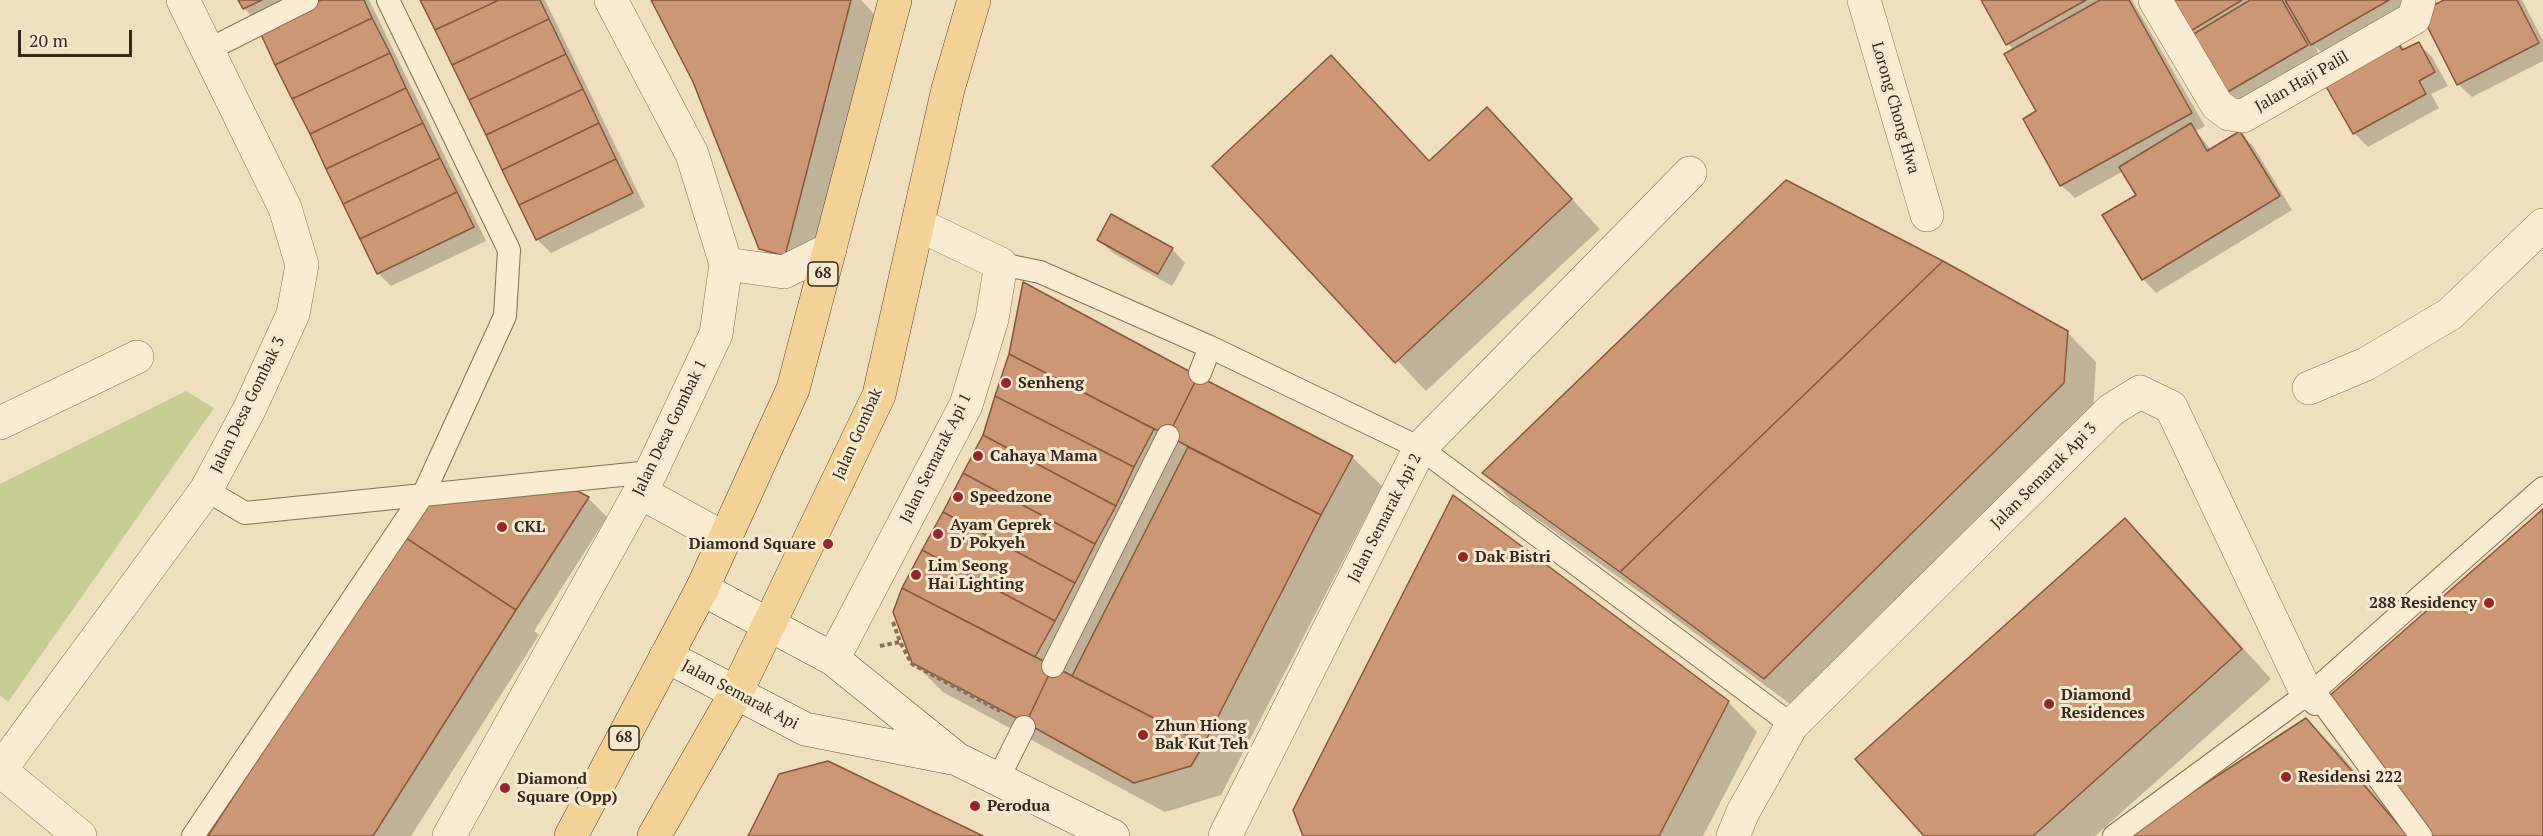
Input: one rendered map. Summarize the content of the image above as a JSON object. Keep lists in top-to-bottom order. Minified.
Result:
{"streets":{"main road":["68","Jalan Gombak"],"street":["Jalan Haji Palil","Lorong Chong Hwa","Jalan Desa Gombak 3","Jalan Desa Gombak 1","Jalan Semarak Api 1","Jalan Semarak Api 3","Jalan Semarak Api 2","Jalan Semarak Api"]},"crossings":[["68","Jalan Semarak Api"],["Jalan Gombak","Jalan Semarak Api"],["Jalan Semarak Api 1","Jalan Semarak Api"]],"places":["Senheng","Cahaya Mama","Speedzone","CKL","Ayam Geprek D' Pokyeh","Diamond Square","Dak Bistri","Lim Seong Hai Lighting","288 Residency","Diamond Residences","Zhun Hiong Bak Kut Teh","Residensi 222","Diamond Square (Opp)","Perodua"],"scale_bar":"20 m"}
